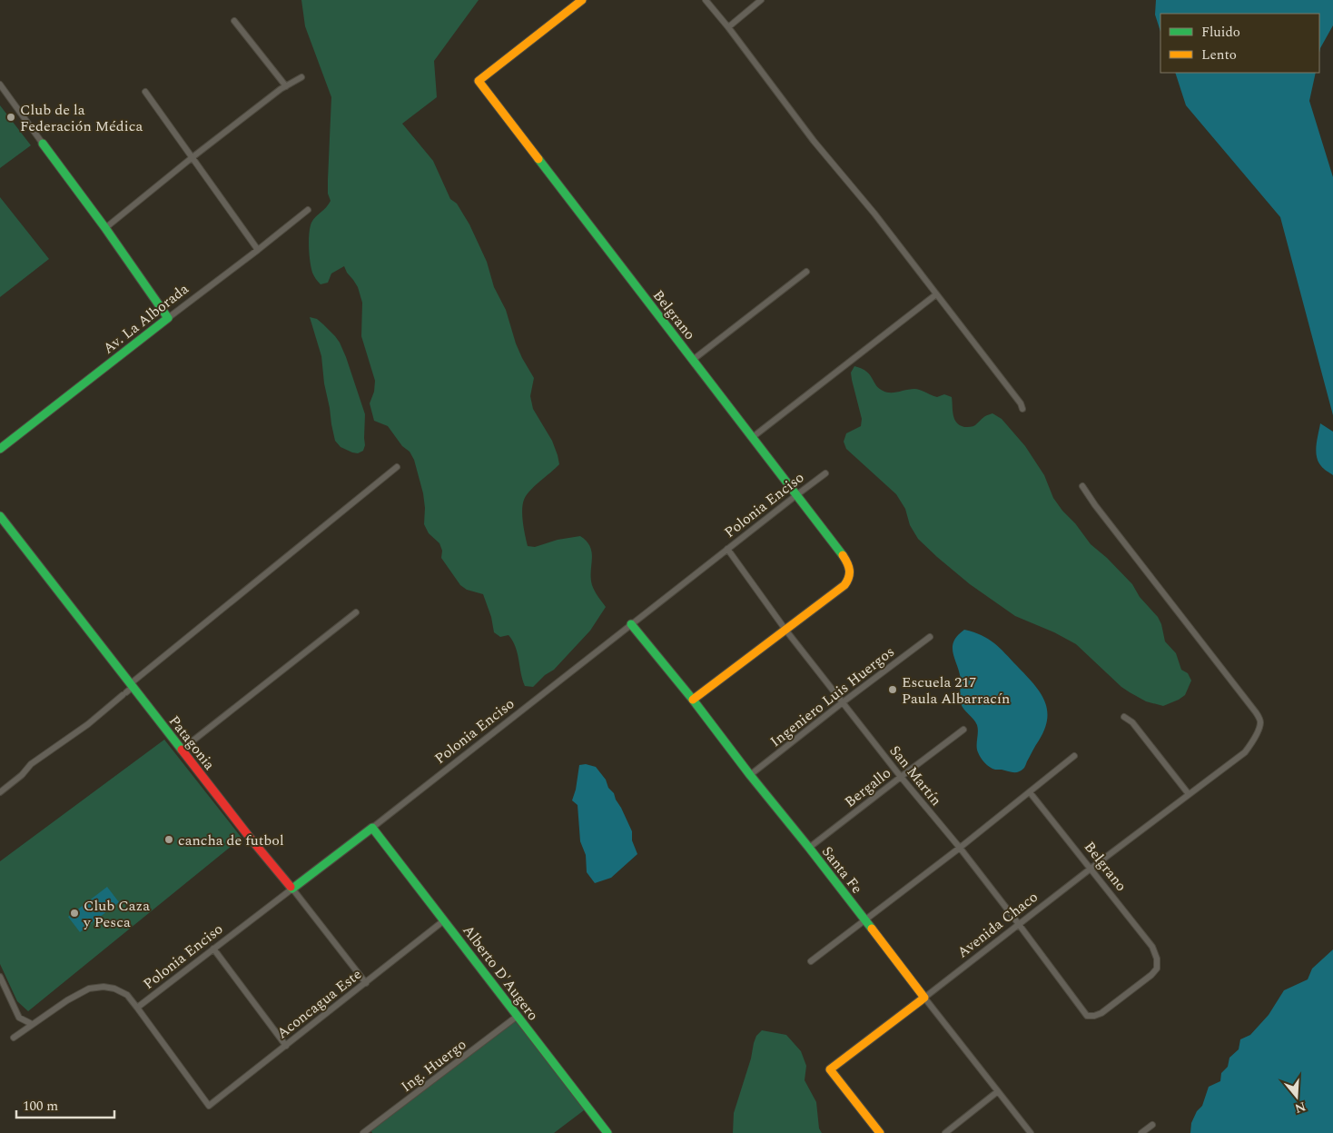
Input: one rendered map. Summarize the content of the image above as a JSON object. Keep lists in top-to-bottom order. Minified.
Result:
{"streets":{"main road":["Belgrano","Av. La Alborada","Polonia Enciso","Patagonia","Santa Fe","Avenida Chaco","Alberto D'Augero"],"street":["Ingeniero Luis Huergos","San Martín","Bergallo","Aconcagua Este","Ing. Huergo"]},"crossings":[["Belgrano","Polonia Enciso"],["Belgrano","San Martín"],["Belgrano","Avenida Chaco"],["Polonia Enciso","Patagonia"],["Polonia Enciso","San Martín"],["Polonia Enciso","Santa Fe"],["Polonia Enciso","Alberto D'Augero"],["Polonia Enciso","Aconcagua Este"],["Ingeniero Luis Huergos","San Martín"],["Ingeniero Luis Huergos","Santa Fe"],["Patagonia","Aconcagua Este"],["San Martín","Bergallo"],["San Martín","Avenida Chaco"],["Bergallo","Santa Fe"],["Santa Fe","Avenida Chaco"],["Alberto D'Augero","Aconcagua Este"],["Alberto D'Augero","Ing. Huergo"]],"places":["Club de la Federación Médica","Escuela 217 Paula Albarracín","cancha de futbol","Club Caza y Pesca"],"legend":["Fluido","Lento"],"scale_bar":"100 m","north":"bottom"}
